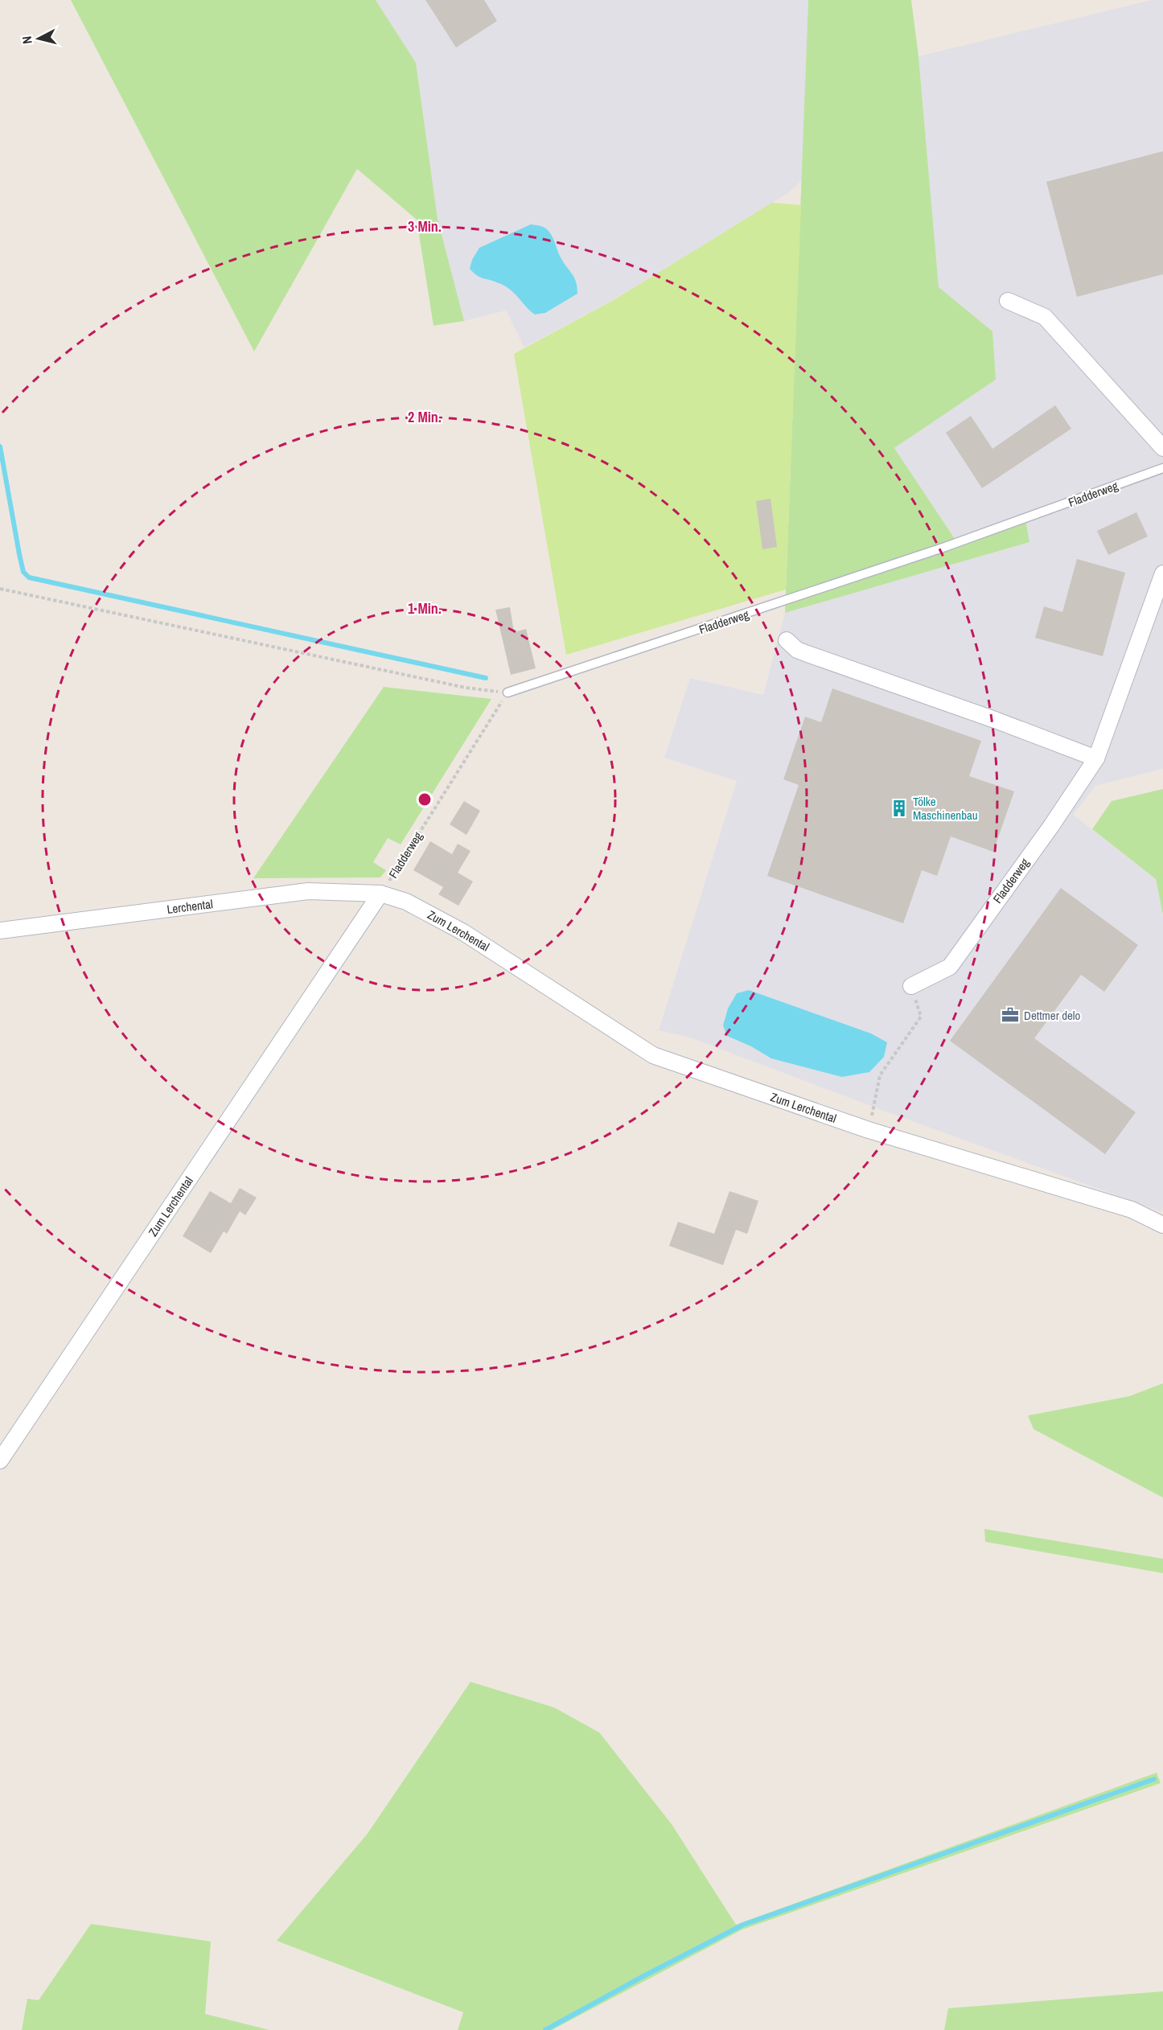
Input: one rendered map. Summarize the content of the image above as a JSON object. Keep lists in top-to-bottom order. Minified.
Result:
{"streets":{"street":["Fladderweg","Lerchental","Zum Lerchental"]},"crossings":[["Fladderweg","Lerchental"],["Fladderweg","Zum Lerchental"],["Lerchental","Zum Lerchental"]],"places":{"building":["Tölke Maschinenbau"],"office":["Dettmer delo"]},"north":"left","rings":["3 Min.","2 Min.","1 Min."]}
